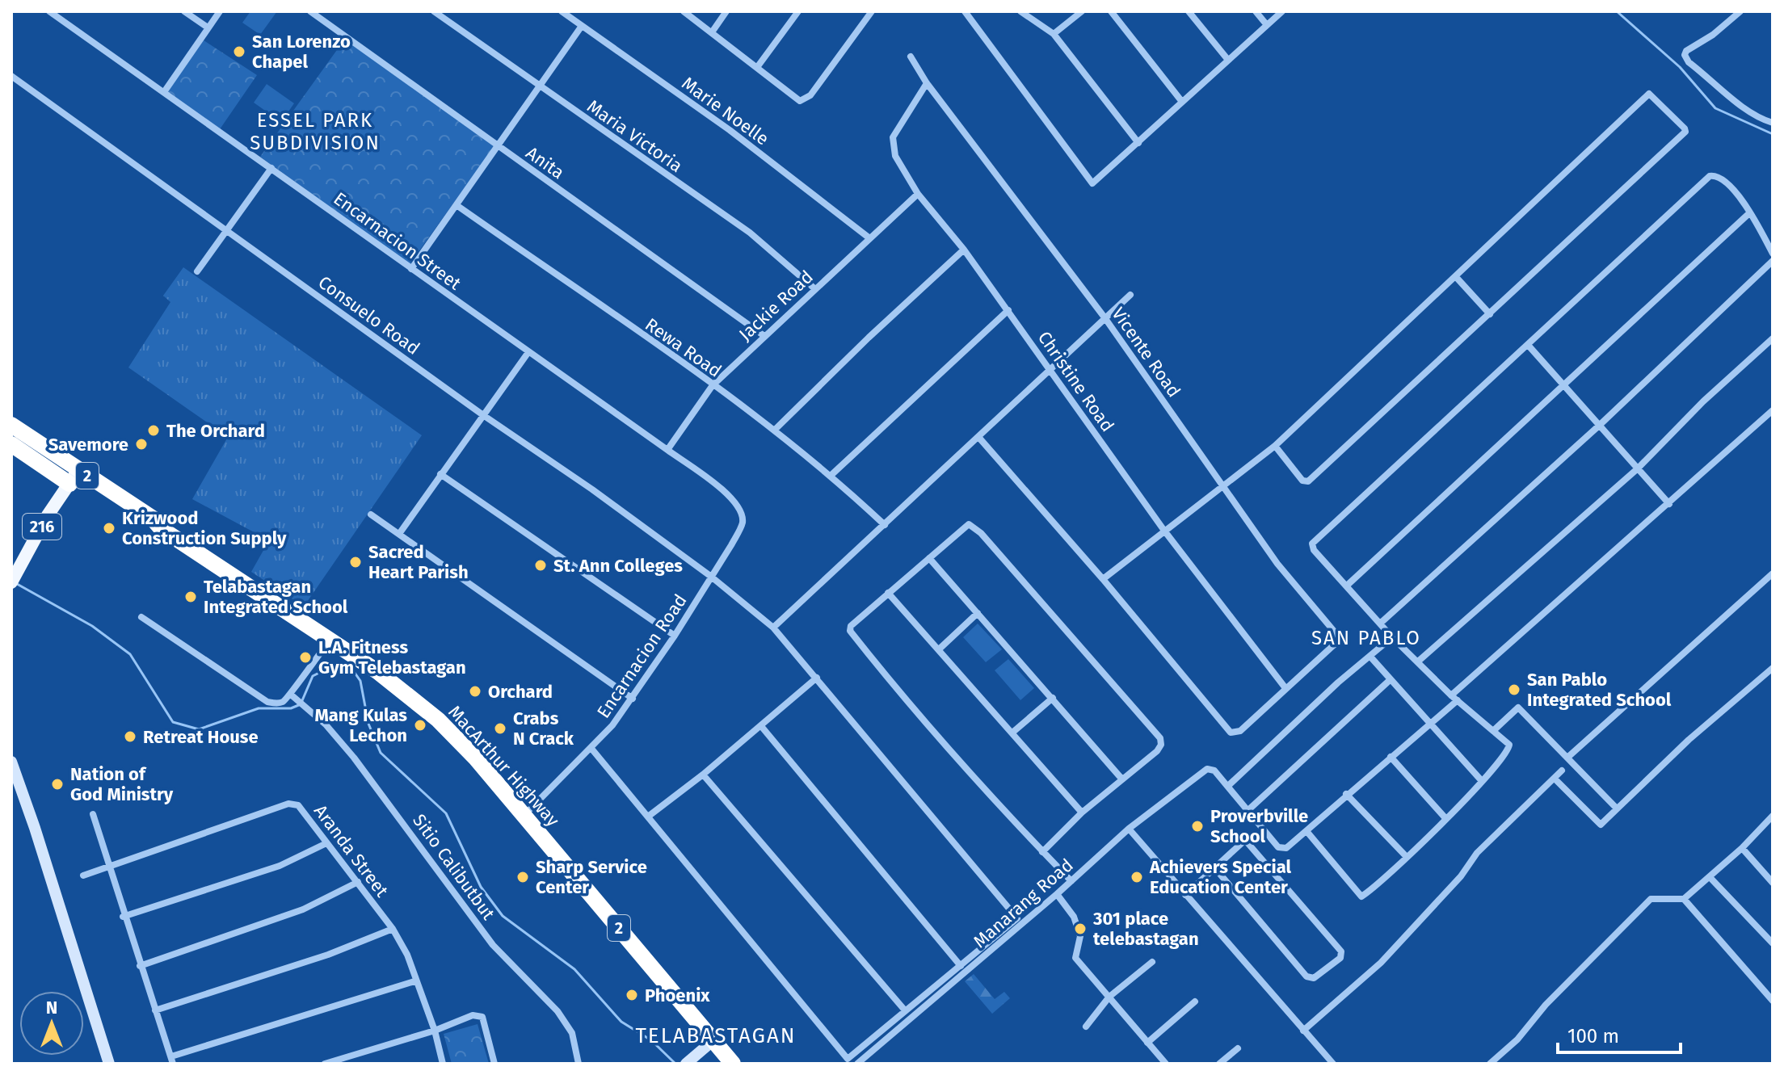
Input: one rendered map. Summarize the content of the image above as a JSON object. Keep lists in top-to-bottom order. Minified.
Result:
{"streets":{"highway":["2","MacArthur Highway"],"main road":["216"],"street":["Marie Noelle","Maria Victoria","Anita","Encarnacion Street","Jackie Road","Consuelo Road","Rewa Road","Vicente Road","Christine Road","Encarnacion Road","Aranda Street","Sitio Calibutbut","Manarang Road"]},"crossings":[["Marie Noelle","Jackie Road"],["Maria Victoria","Jackie Road"],["Anita","Jackie Road"],["Encarnacion Street","Jackie Road"],["Encarnacion Street","Encarnacion Road"],["Jackie Road","Rewa Road"],["Jackie Road","Christine Road"],["Consuelo Road","Encarnacion Road"],["Vicente Road","Christine Road"],["216","MacArthur Highway"],["Encarnacion Road","MacArthur Highway"]],"districts":["ESSEL PARK SUBDIVISION","SAN PABLO","TELABASTAGAN"],"places":["San Lorenzo Chapel","The Orchard","Savemore","Krizwood Construction Supply","Sacred Heart Parish","St. Ann Colleges","Telabastagan Integrated School","L.A. Fitness Gym Telebastagan","San Pablo Integrated School","Orchard","Mang Kulas Lechon","Crabs N Crack","Retreat House","Nation of God Ministry","Proverbville School","Sharp Service Center","Achievers Special Education Center","301 place telebastagan","Phoenix"],"scale_bar":"100 m","north":"top"}
